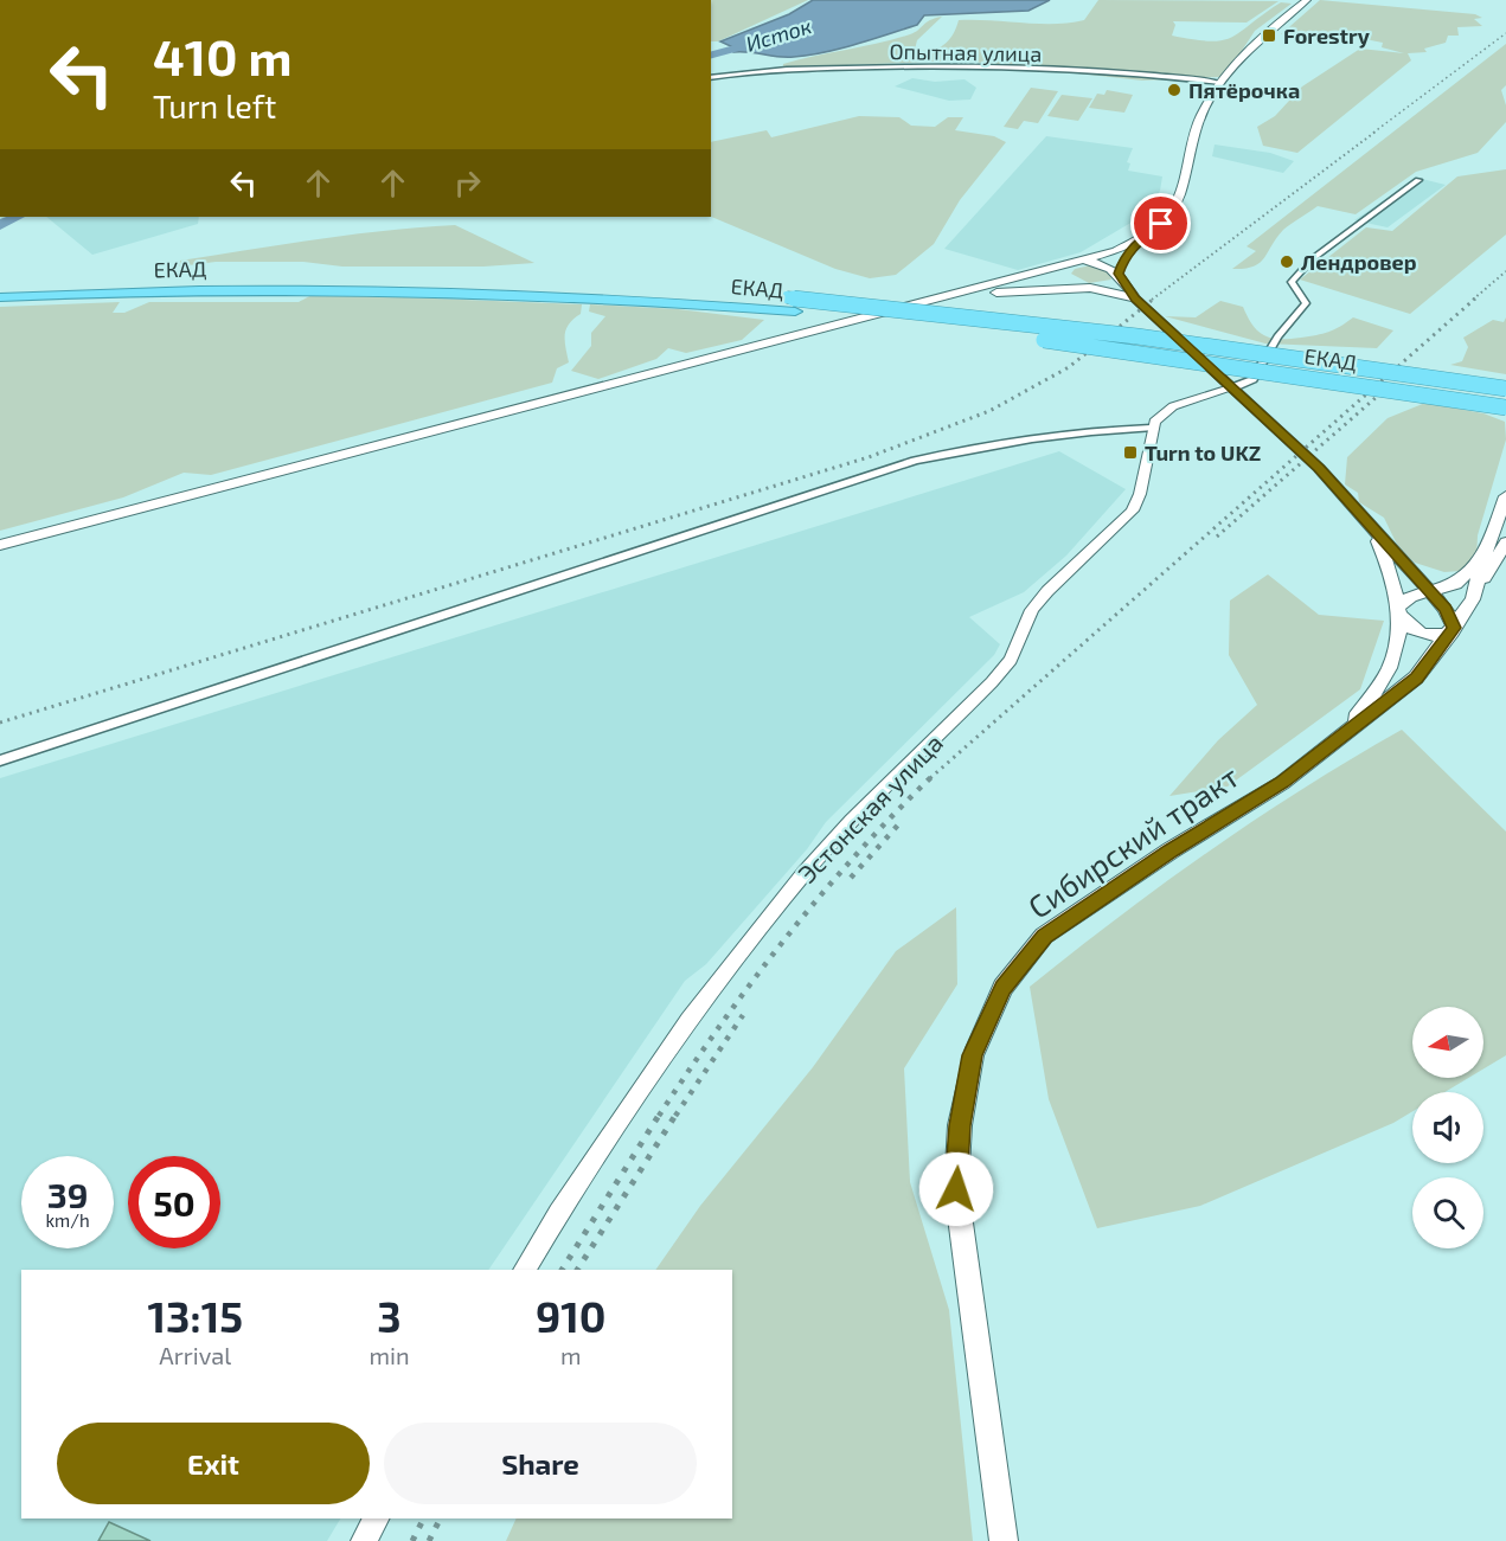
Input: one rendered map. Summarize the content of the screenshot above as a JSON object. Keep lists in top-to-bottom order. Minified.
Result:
{"streets":{"highway":["ЕКАД"],"main road":["Сибирский тракт"],"street":["Опытная улица","Эстонская улица"]},"water":["Исток"],"places":{"transit":["Forestry","Turn to UKZ"],"other":["Пятёрочка","Лендровер"]},"north":"left","page":{"turn":["410 m","Turn left"],"speed":"39 km/h","limit":"50","eta":["13:15","Arrival","3","min","910","m"],"buttons":["Exit","Share"]}}
